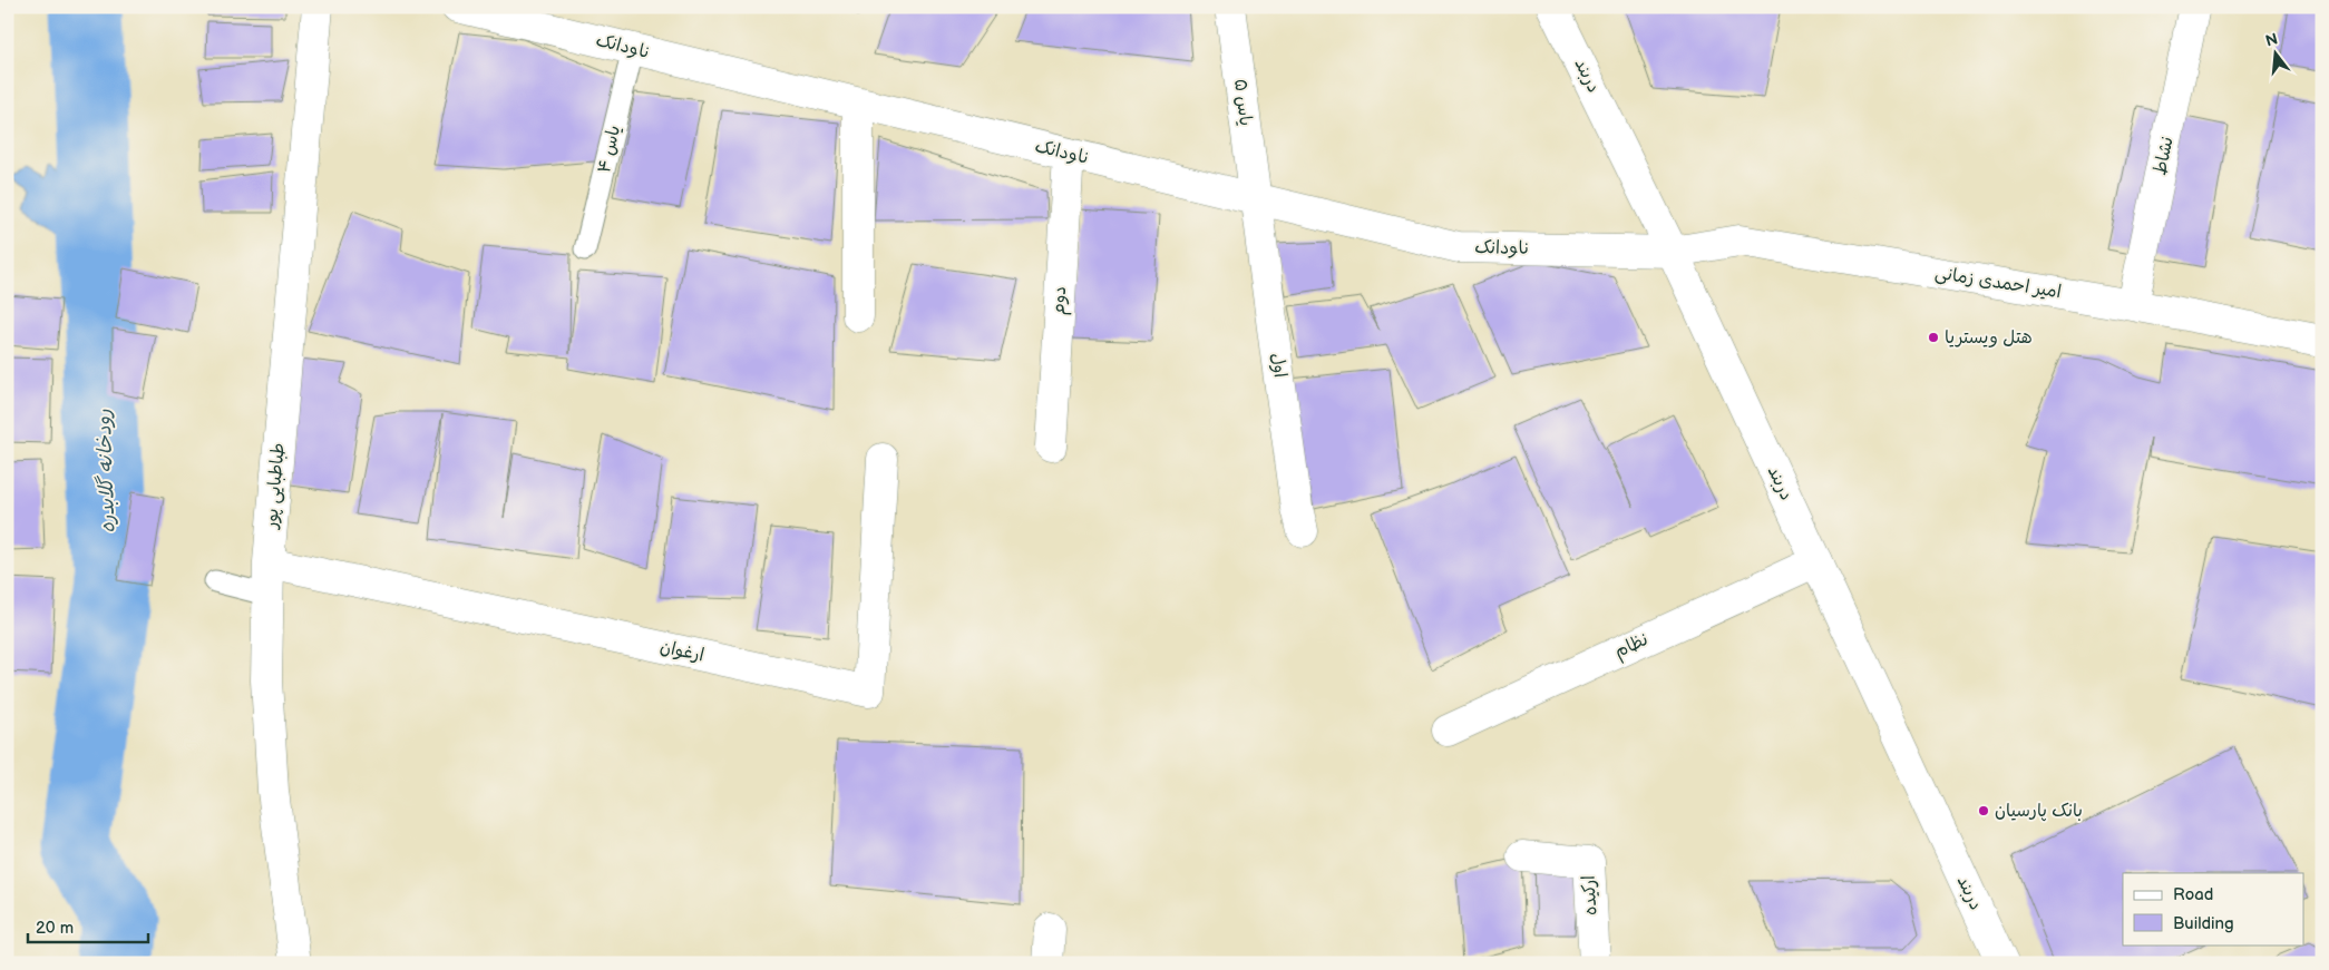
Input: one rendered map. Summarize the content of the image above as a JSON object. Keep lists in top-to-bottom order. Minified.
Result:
{"streets":{"street":["ناودانک","دربند","یاس ۵","نشاط","امیر احمدی زمانی","دوم","اول","طباطبایی پور","نظام","ارغوان","ارکیده"],"lane":["یاس ۴"]},"crossings":[["ناودانک","دربند"],["ناودانک","یاس ۵"],["ناودانک","یاس ۴"],["ناودانک","امیر احمدی زمانی"],["ناودانک","دوم"],["ناودانک","اول"],["دربند","امیر احمدی زمانی"],["دربند","نظام"],["یاس ۵","اول"],["نشاط","امیر احمدی زمانی"],["طباطبایی پور","ارغوان"]],"water":["رودخانه گلابدره"],"places":["هتل ویستریا","بانک پارسیان"],"legend":["Road","Building"],"scale_bar":"20 m","north":"top"}
